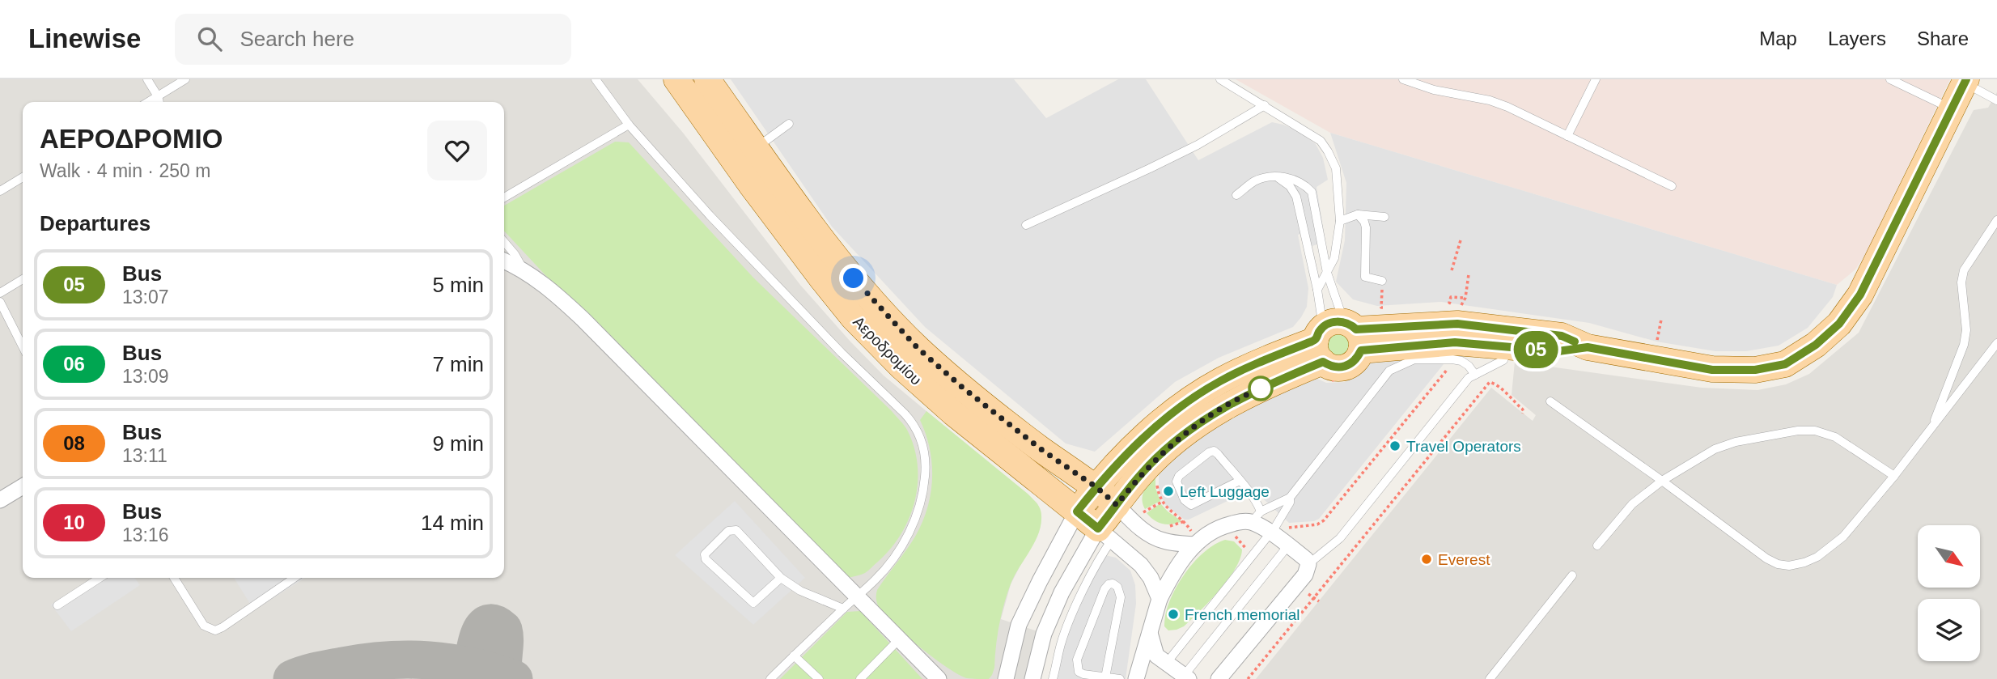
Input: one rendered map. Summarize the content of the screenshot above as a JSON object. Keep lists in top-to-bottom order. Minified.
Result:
{"streets":{"main road":["Αεροδρομίου"]},"places":["Travel Operators","Left Luggage","Everest","French memorial"],"lines":["bus line 05"],"north":"bottom right","page":{"header":"Linewise","search":"Search here","nav":["Map","Layers","Share"],"on_map":"05","heading":[["ΑΕΡΟΔΡΟΜΙΟ","Walk · 4 min · 250 m"],"Departures"],"list":[{"mark":"05","name":"Bus","note":"13:07","value":"5 min"},{"mark":"06","name":"Bus","note":"13:09","value":"7 min"},{"mark":"08","name":"Bus","note":"13:11","value":"9 min"},{"mark":"10","name":"Bus","note":"13:16","value":"14 min"}]}}
